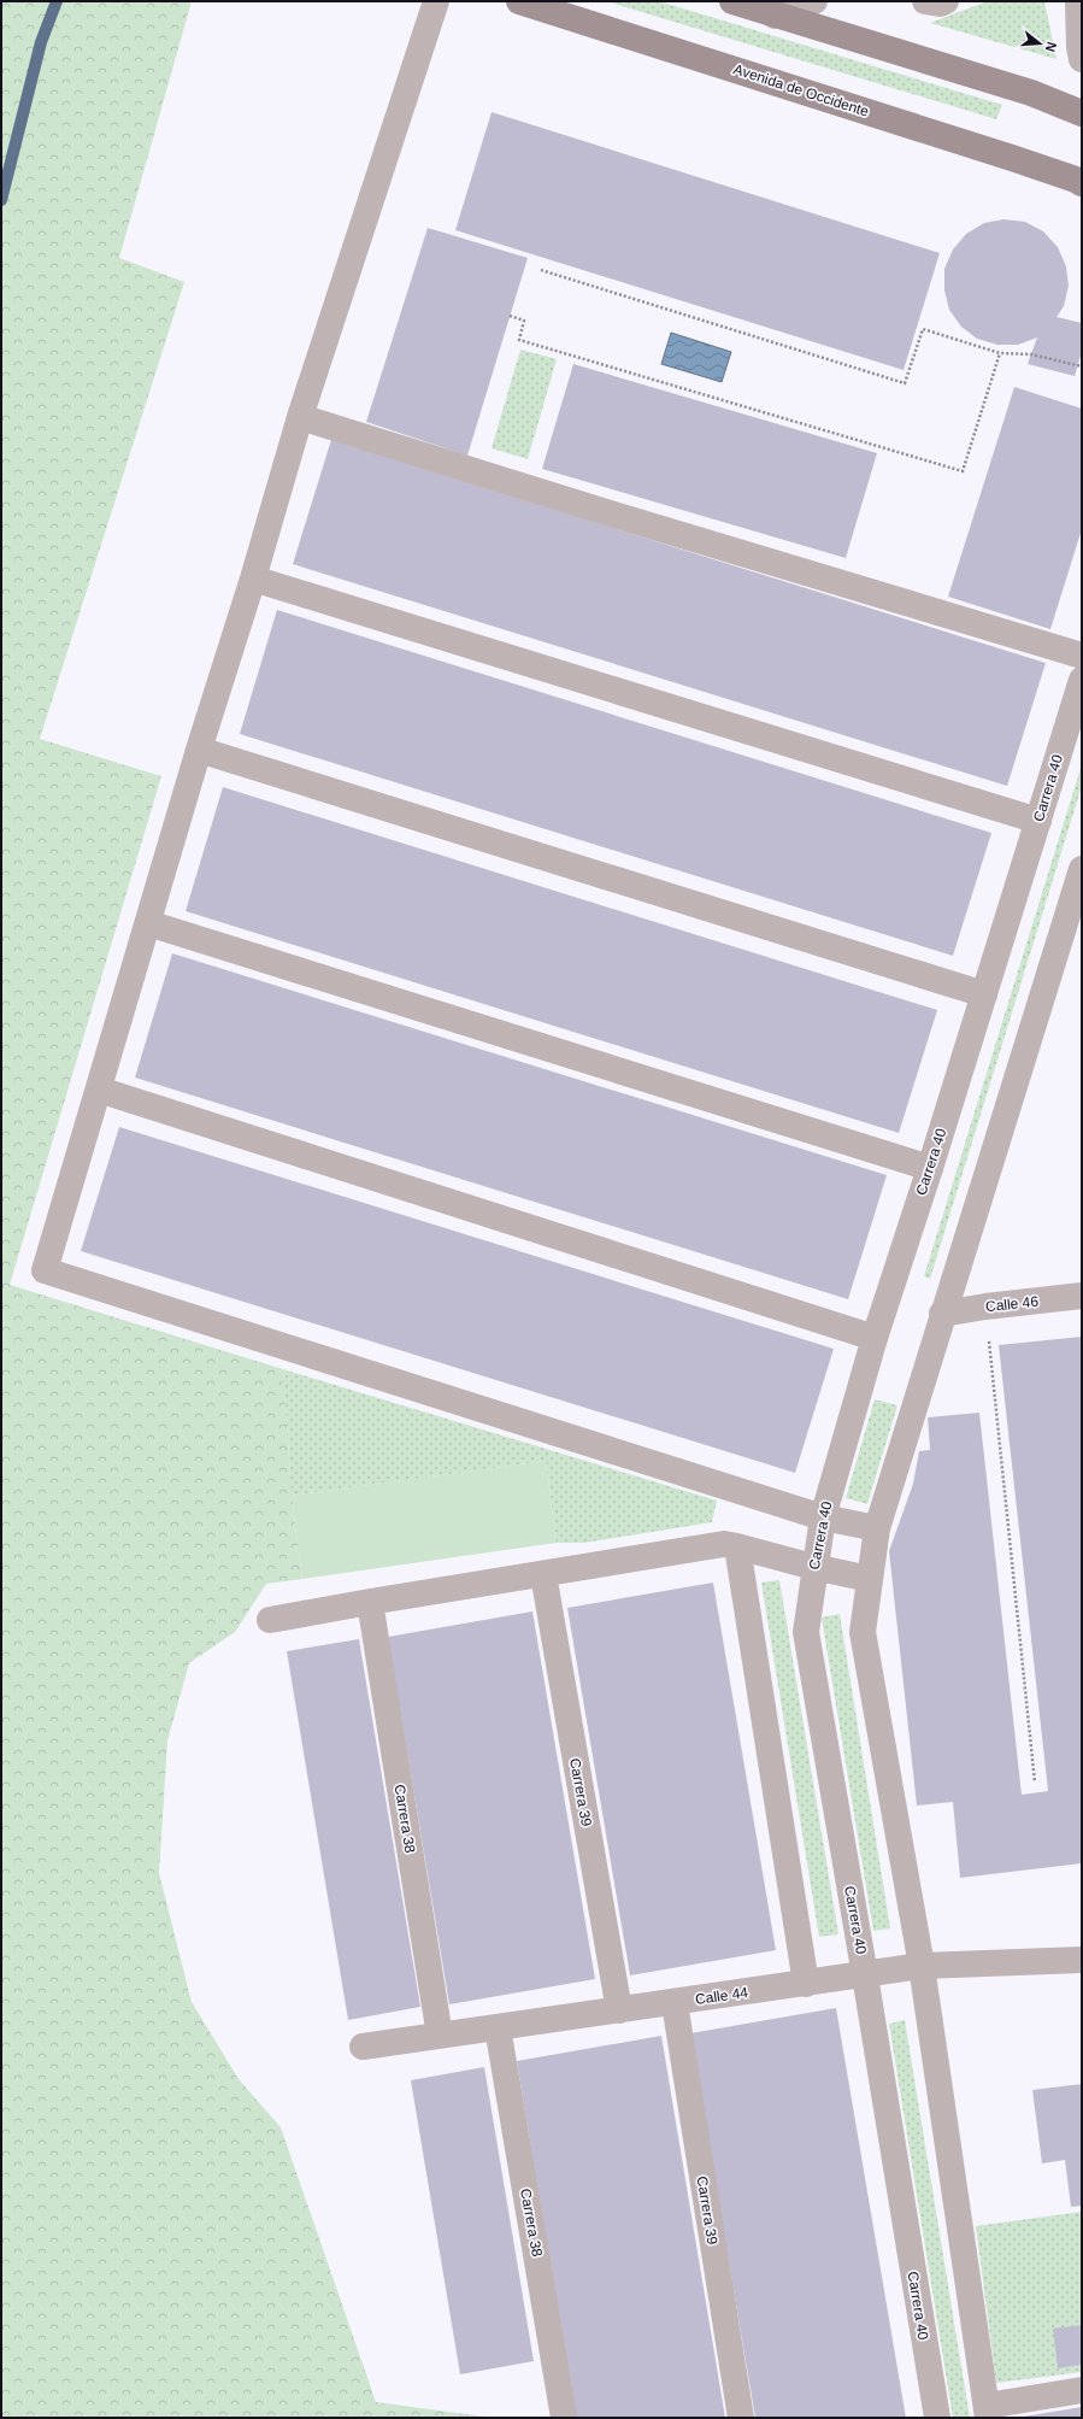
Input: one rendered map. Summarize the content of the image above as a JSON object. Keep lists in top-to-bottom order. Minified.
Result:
{"streets":{"main road":["Avenida de Occidente"],"street":["Carrera 40","Calle 46","Carrera 39","Carrera 38","Calle 44"]},"crossings":[["Carrera 40","Calle 44"],["Carrera 39","Calle 44"],["Carrera 38","Calle 44"]],"north":"right"}
